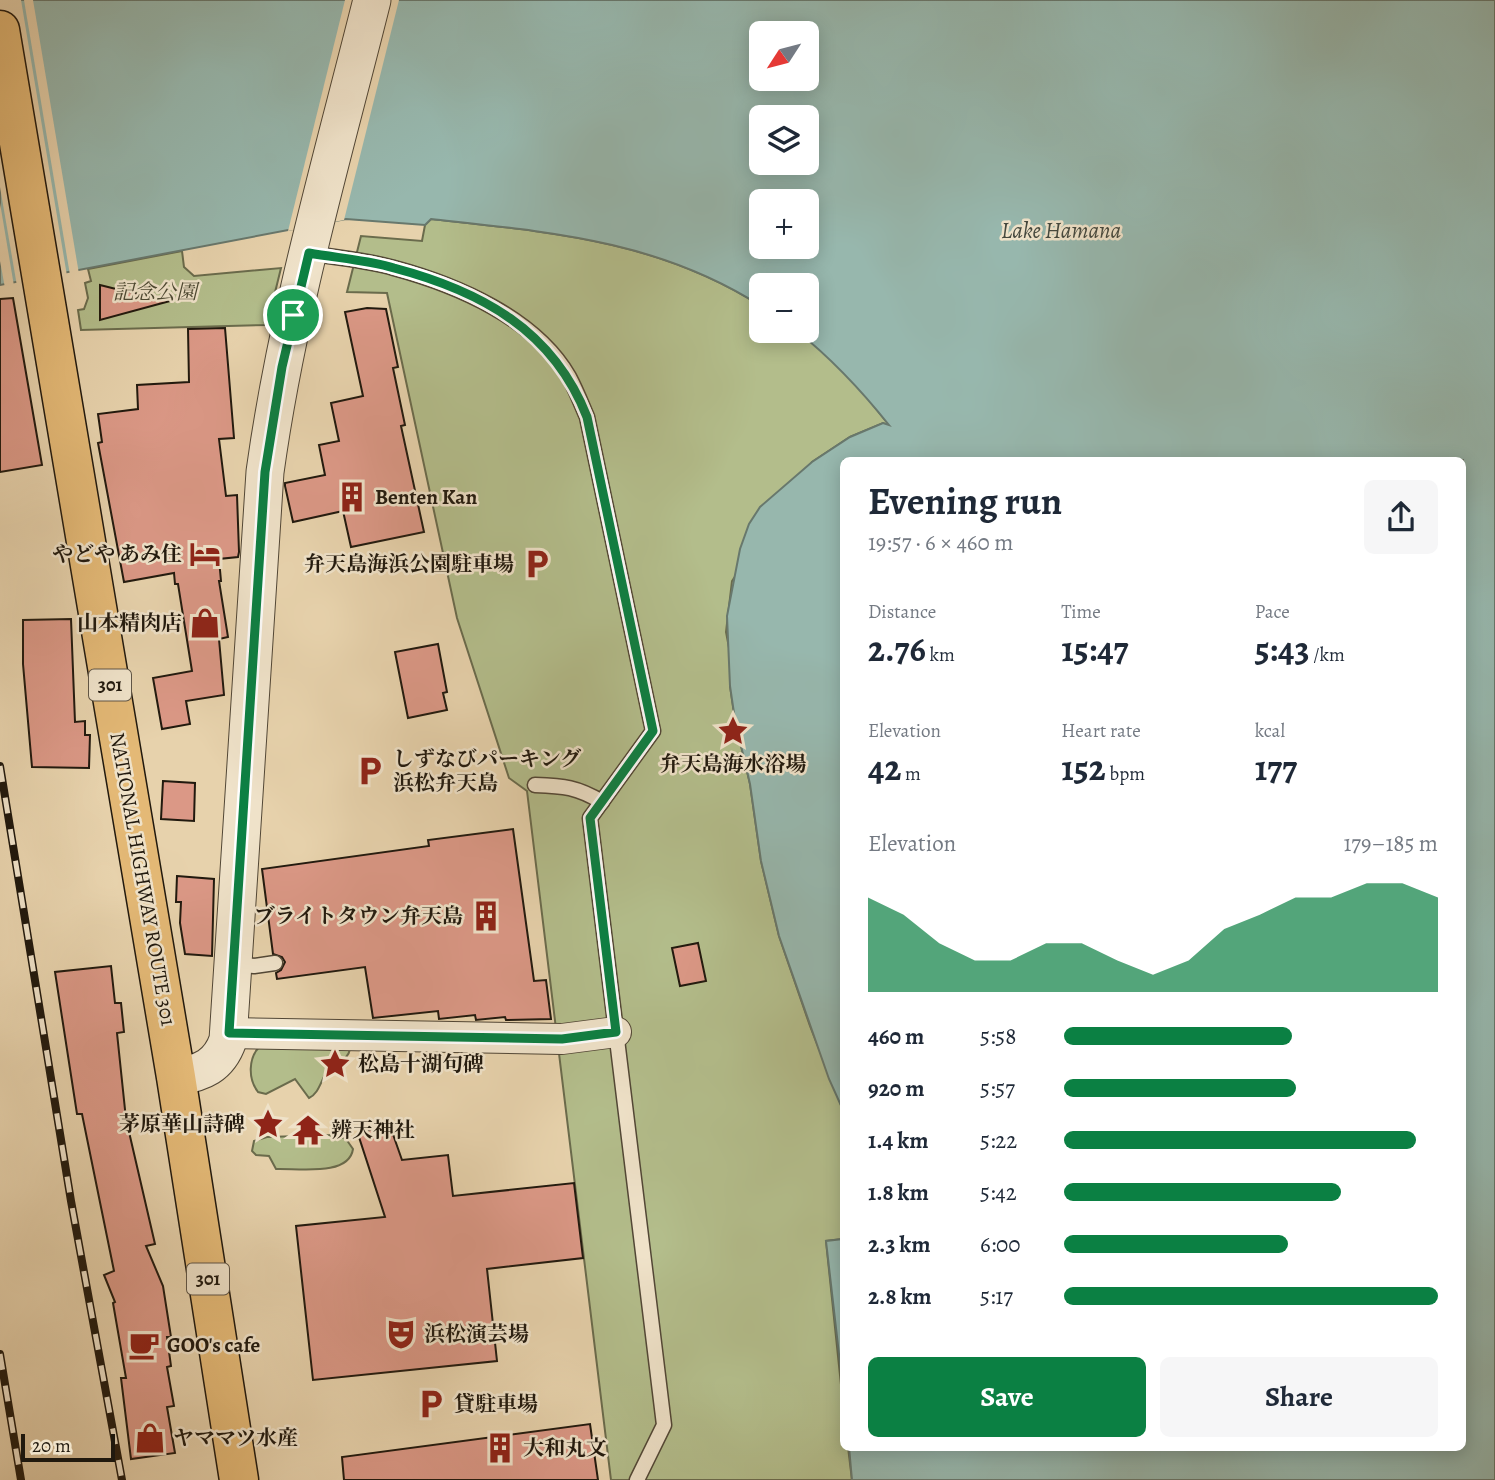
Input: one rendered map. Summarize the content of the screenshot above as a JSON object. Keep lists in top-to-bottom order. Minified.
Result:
{"streets":{"highway":["301","NATIONAL HIGHWAY ROUTE 301"]},"water":["Lake Hamana"],"parks":["記念公園"],"places":{"building":["Benten Kan","ブライトタウン弁天島","大和丸文"],"hotel":["やどや あみ住"],"parking":["弁天島海浜公園駐車場","しずなびパーキング 浜松弁天島","貸駐車場"],"shop":["山本精肉店","ヤママツ水産"],"place":["弁天島海水浴場","松島十湖句碑","茅原華山詩碑"],"temple":["辨天神社"],"theatre":["浜松演芸場"],"cafe":["GOO's cafe"]},"scale_bar":"20 m","north":"bottom left","page":{"map_buttons":["+","−"],"heading":["Evening run","19:57 · 6 × 460 m"],"stats":[["Distance","2.76 km"],["Time","15:47"],["Pace","5:43 /km"],["Elevation","42 m"],["Heart rate","152 bpm"],["kcal","177"]],"chart":["Elevation","179–185 m"],"list":[{"name":"460 m","note":"5:58"},{"name":"920 m","note":"5:57"},{"name":"1.4 km","note":"5:22"},{"name":"1.8 km","note":"5:42"},{"name":"2.3 km","note":"6:00"},{"name":"2.8 km","note":"5:17"}],"buttons":["Save","Share"],"scale":"20 m"}}
